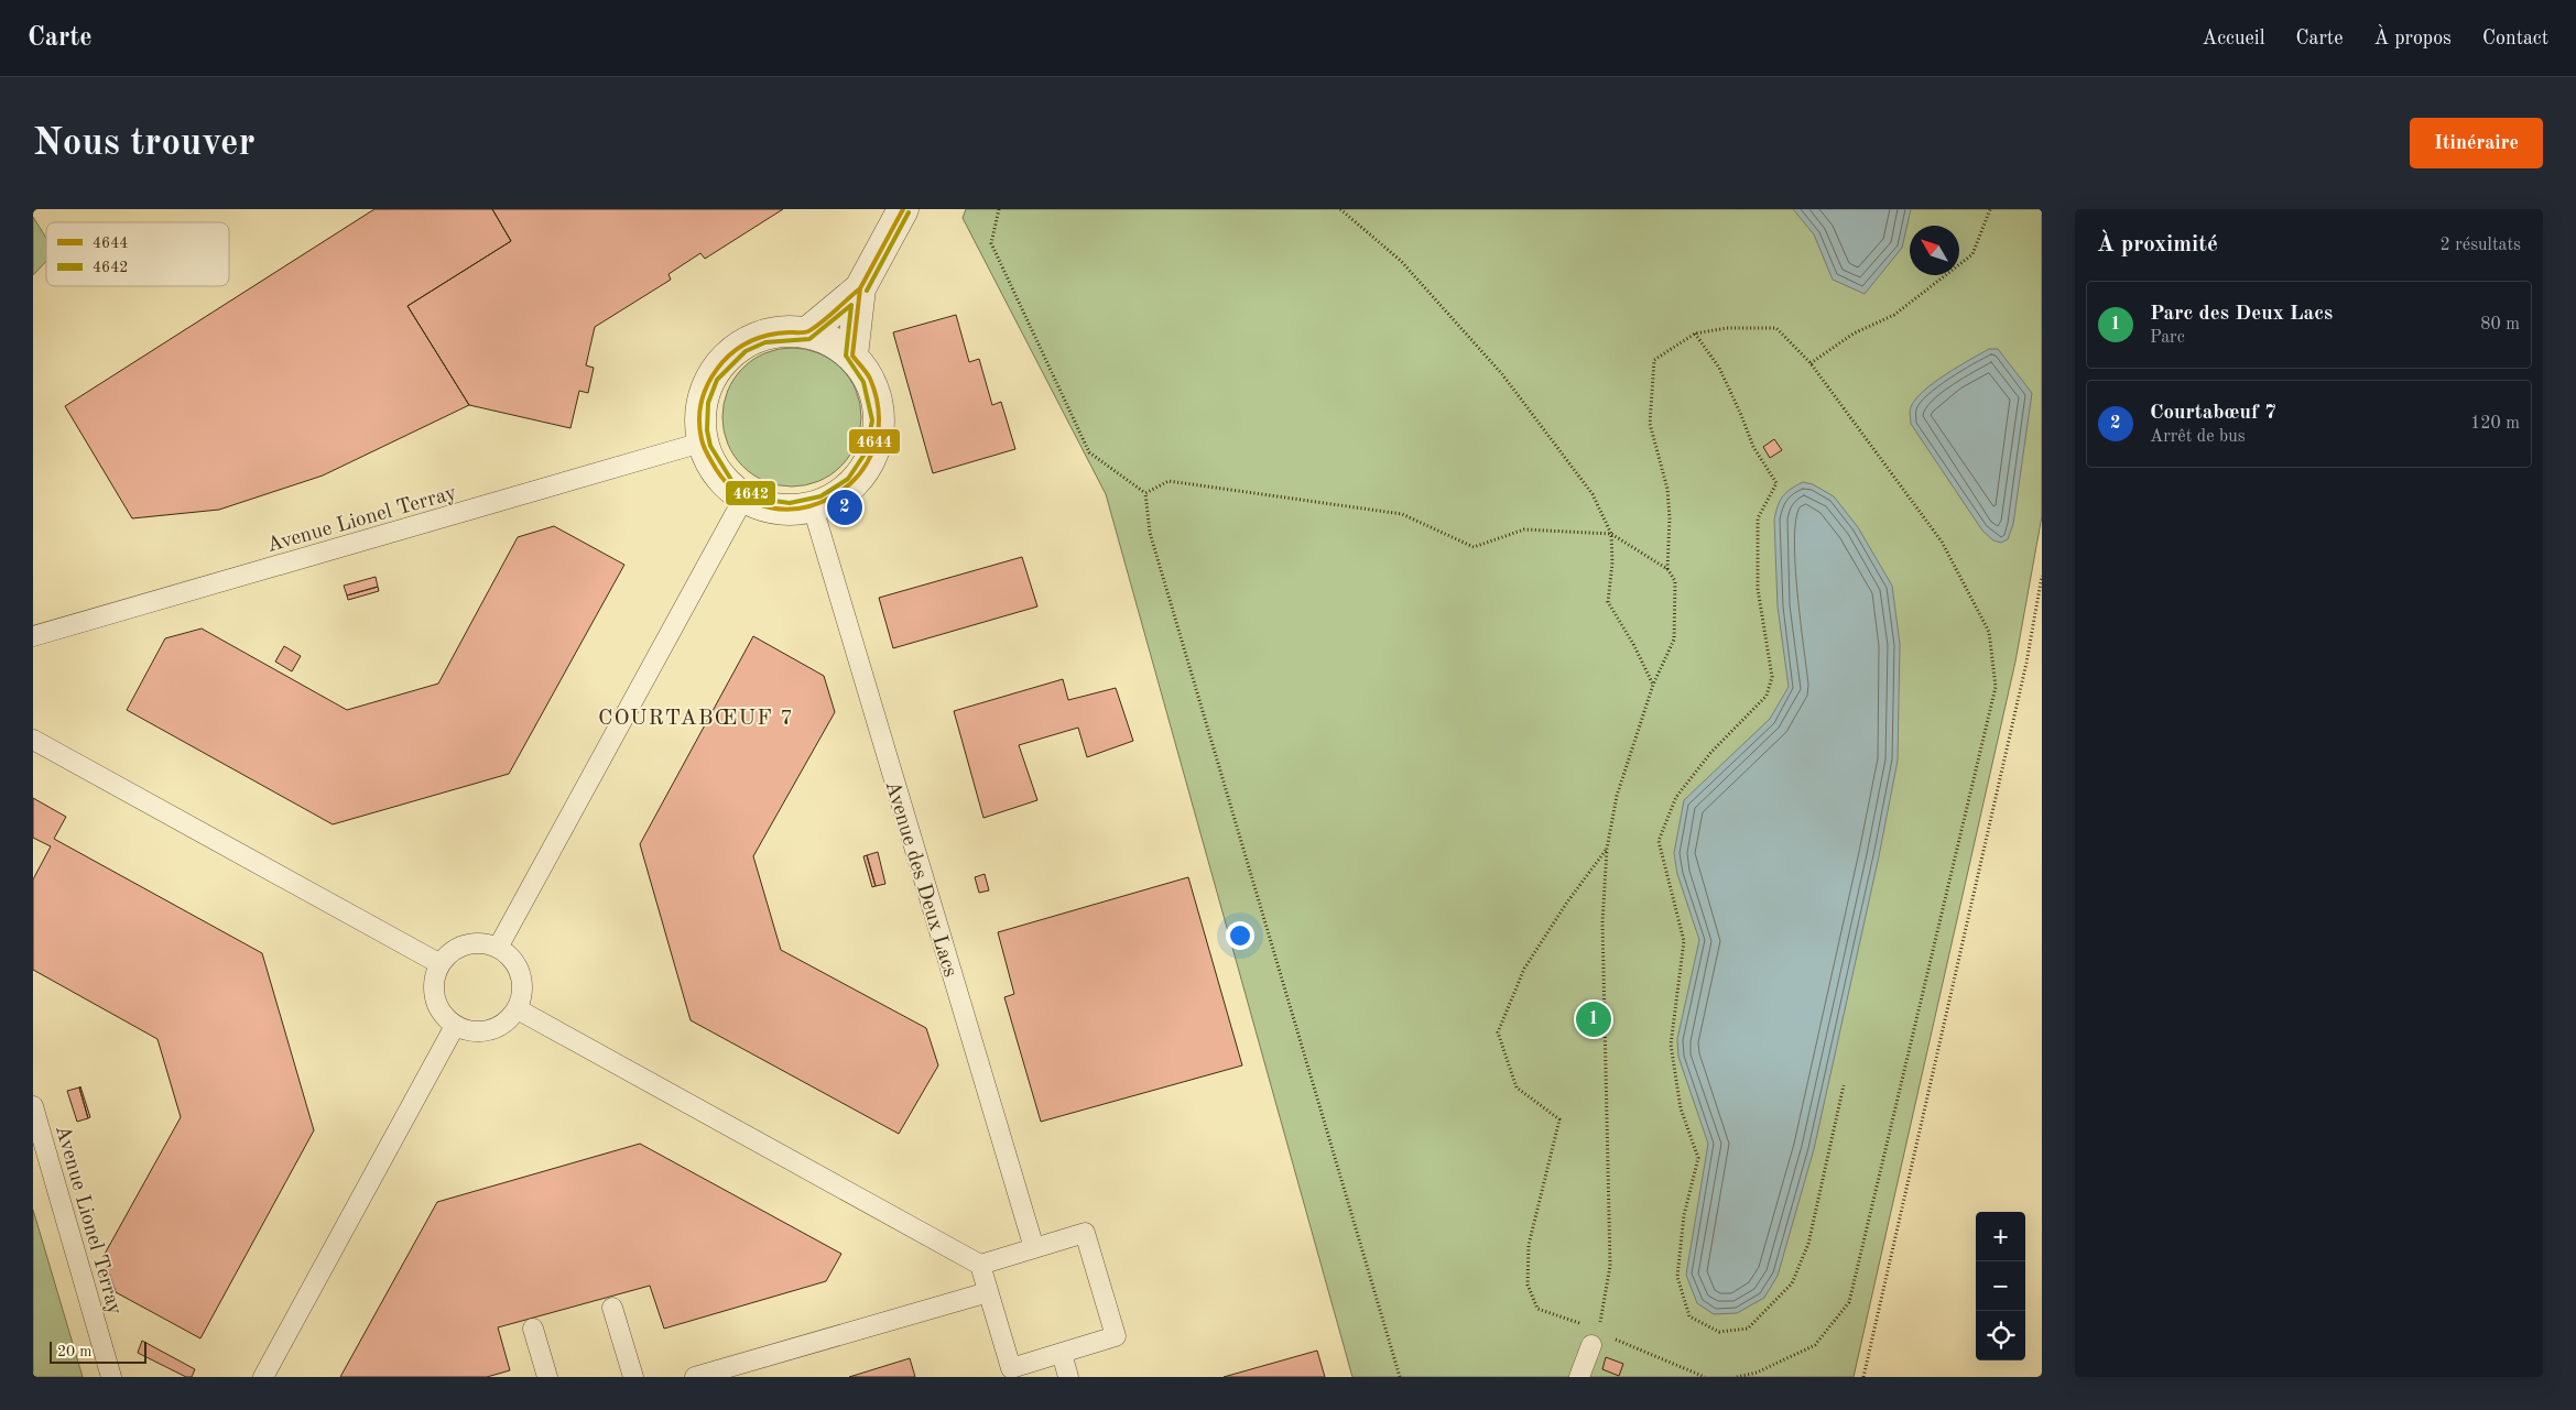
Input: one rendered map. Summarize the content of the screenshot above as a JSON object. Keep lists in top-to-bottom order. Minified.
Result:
{"streets":{"lane":["Avenue Lionel Terray","Avenue des Deux Lacs"]},"crossings":[["Avenue Lionel Terray","Avenue des Deux Lacs"]],"districts":["COURTABŒUF 7"],"lines":["transit line 4644","transit line 4642"],"legend":["4644","4642"],"scale_bar":"20 m","north":"top left","page":{"header":"Carte","nav":["Accueil","Carte","À propos","Contact"],"buttons":"Itinéraire","title":"Nous trouver","heading":["À proximité","2 résultats"],"list":[{"mark":"1","name":"Parc des Deux Lacs","note":"Parc","value":"80 m"},{"mark":"2","name":"Courtabœuf 7","note":"Arrêt de bus","value":"120 m"}],"pins":["2","1"],"map_buttons":["+","−"],"scale":"20 m"}}
